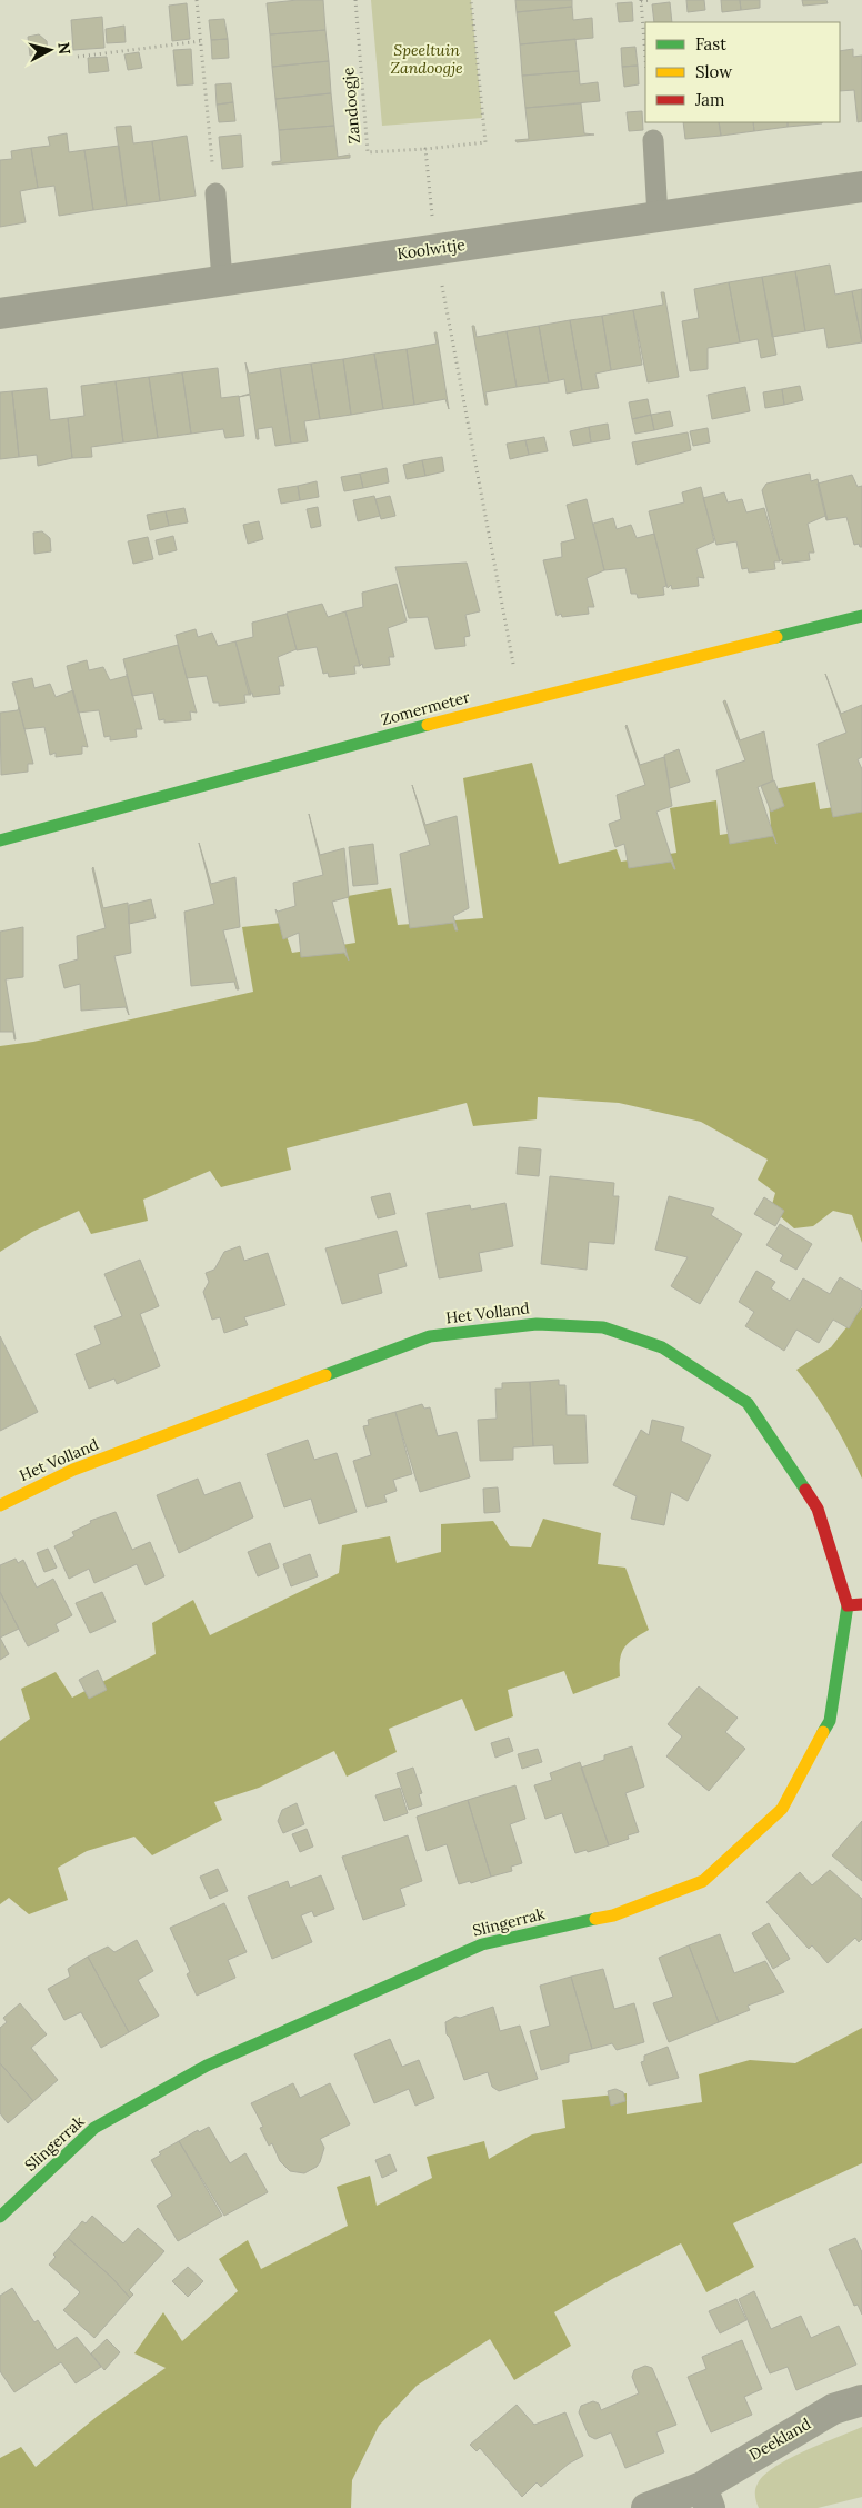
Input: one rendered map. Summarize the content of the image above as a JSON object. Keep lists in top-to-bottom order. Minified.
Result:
{"streets":{"street":["Koolwitje","Zomermeter","Het Volland","Slingerrak","Deekland"],"path":["Zandoogje"]},"crossings":[["Het Volland","Slingerrak"]],"parks":["Speeltuin Zandoogje"],"legend":["Fast","Slow","Jam"],"north":"right"}
